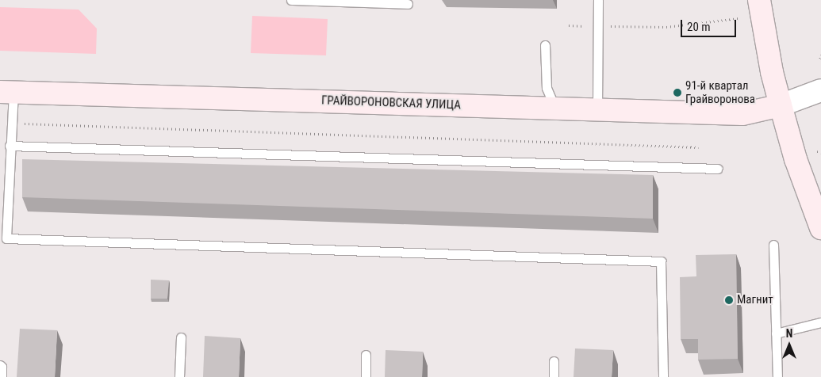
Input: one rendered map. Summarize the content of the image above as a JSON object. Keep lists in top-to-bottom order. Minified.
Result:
{"streets":{"main road":["ГРАЙВОРОНОВСКАЯ УЛИЦА"]},"places":["91-й квартал Грайворонова","Магнит"],"scale_bar":"20 m","north":"top"}
